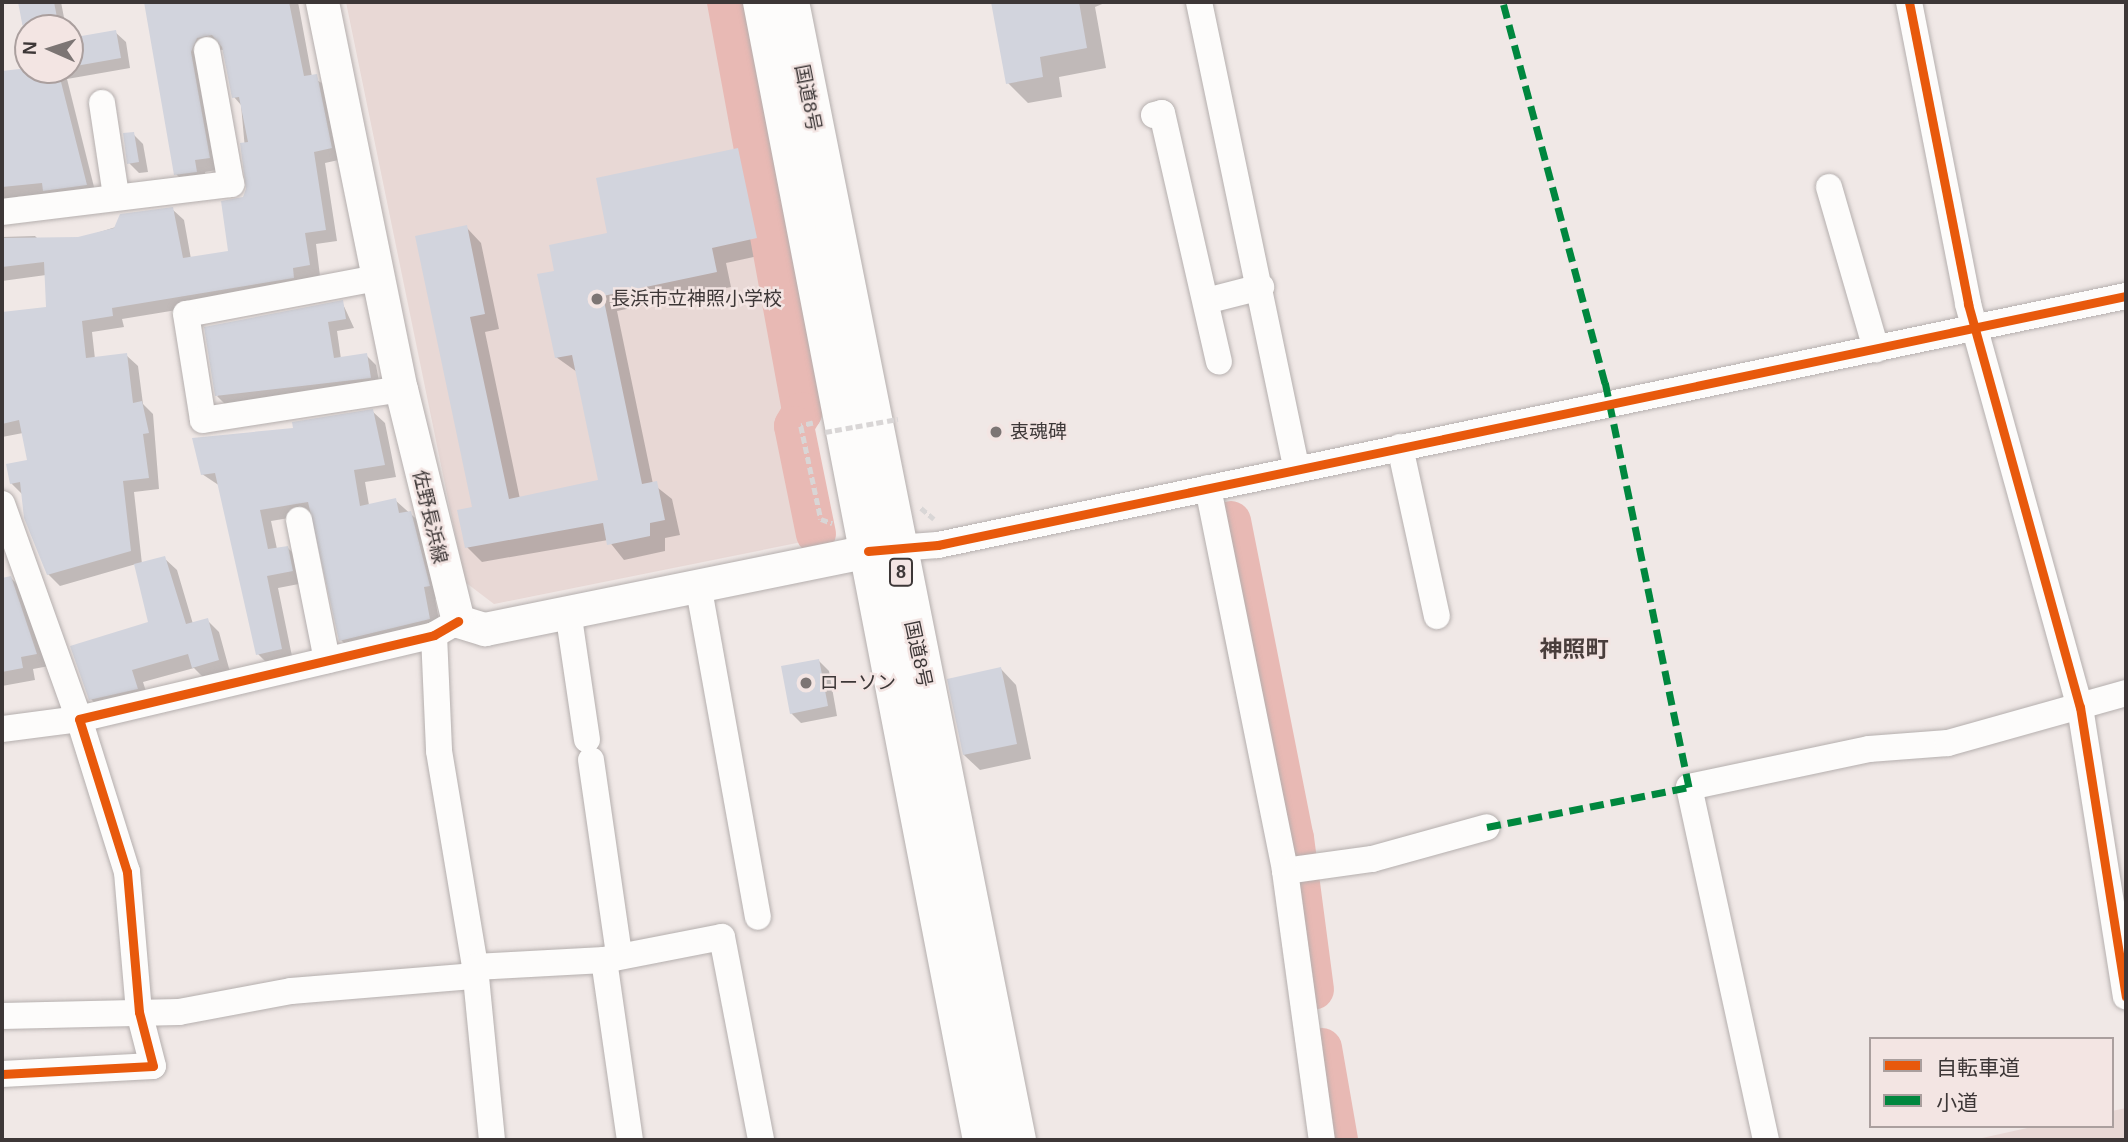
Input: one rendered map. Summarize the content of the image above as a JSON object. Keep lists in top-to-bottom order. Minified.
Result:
{"streets":{"highway":["国道8号","8"],"main road":["佐野長浜線"]},"districts":["神照町"],"places":["長浜市立神照小学校","衷魂碑","ローソン"],"legend":["自転車道","小道"],"north":"left"}
